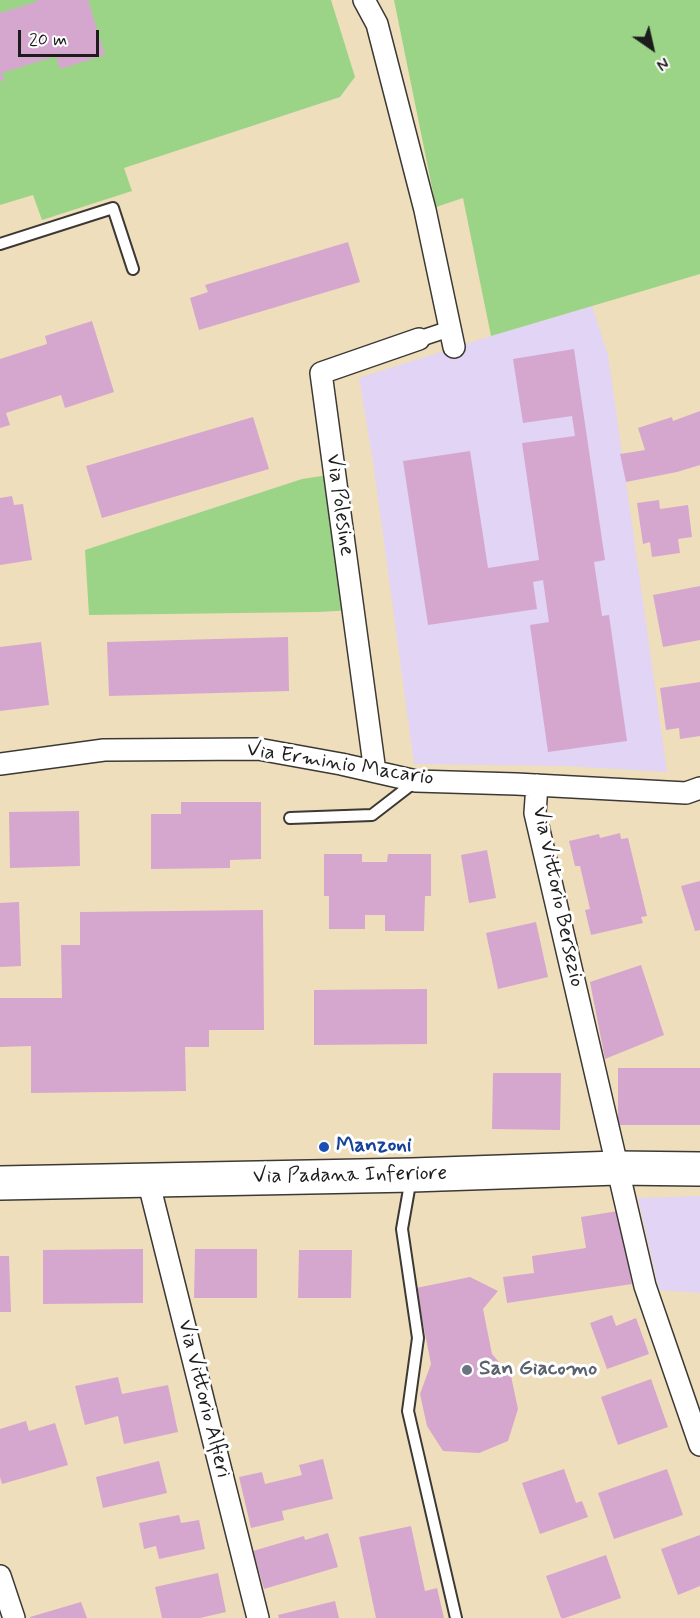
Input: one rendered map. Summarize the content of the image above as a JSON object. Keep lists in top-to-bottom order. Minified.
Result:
{"streets":{"main road":["Via Padana Inferiore"],"street":["Via Polesine","Via Erminio Macario","Via Vittorio Bersezio","Via Vittorio Alfieri"]},"crossings":[["Via Polesine","Via Erminio Macario"],["Via Erminio Macario","Via Vittorio Bersezio"],["Via Vittorio Bersezio","Via Padana Inferiore"],["Via Padana Inferiore","Via Vittorio Alfieri"]],"places":["Manzoni","San Giacomo"],"scale_bar":"20 m","north":"bottom right"}
